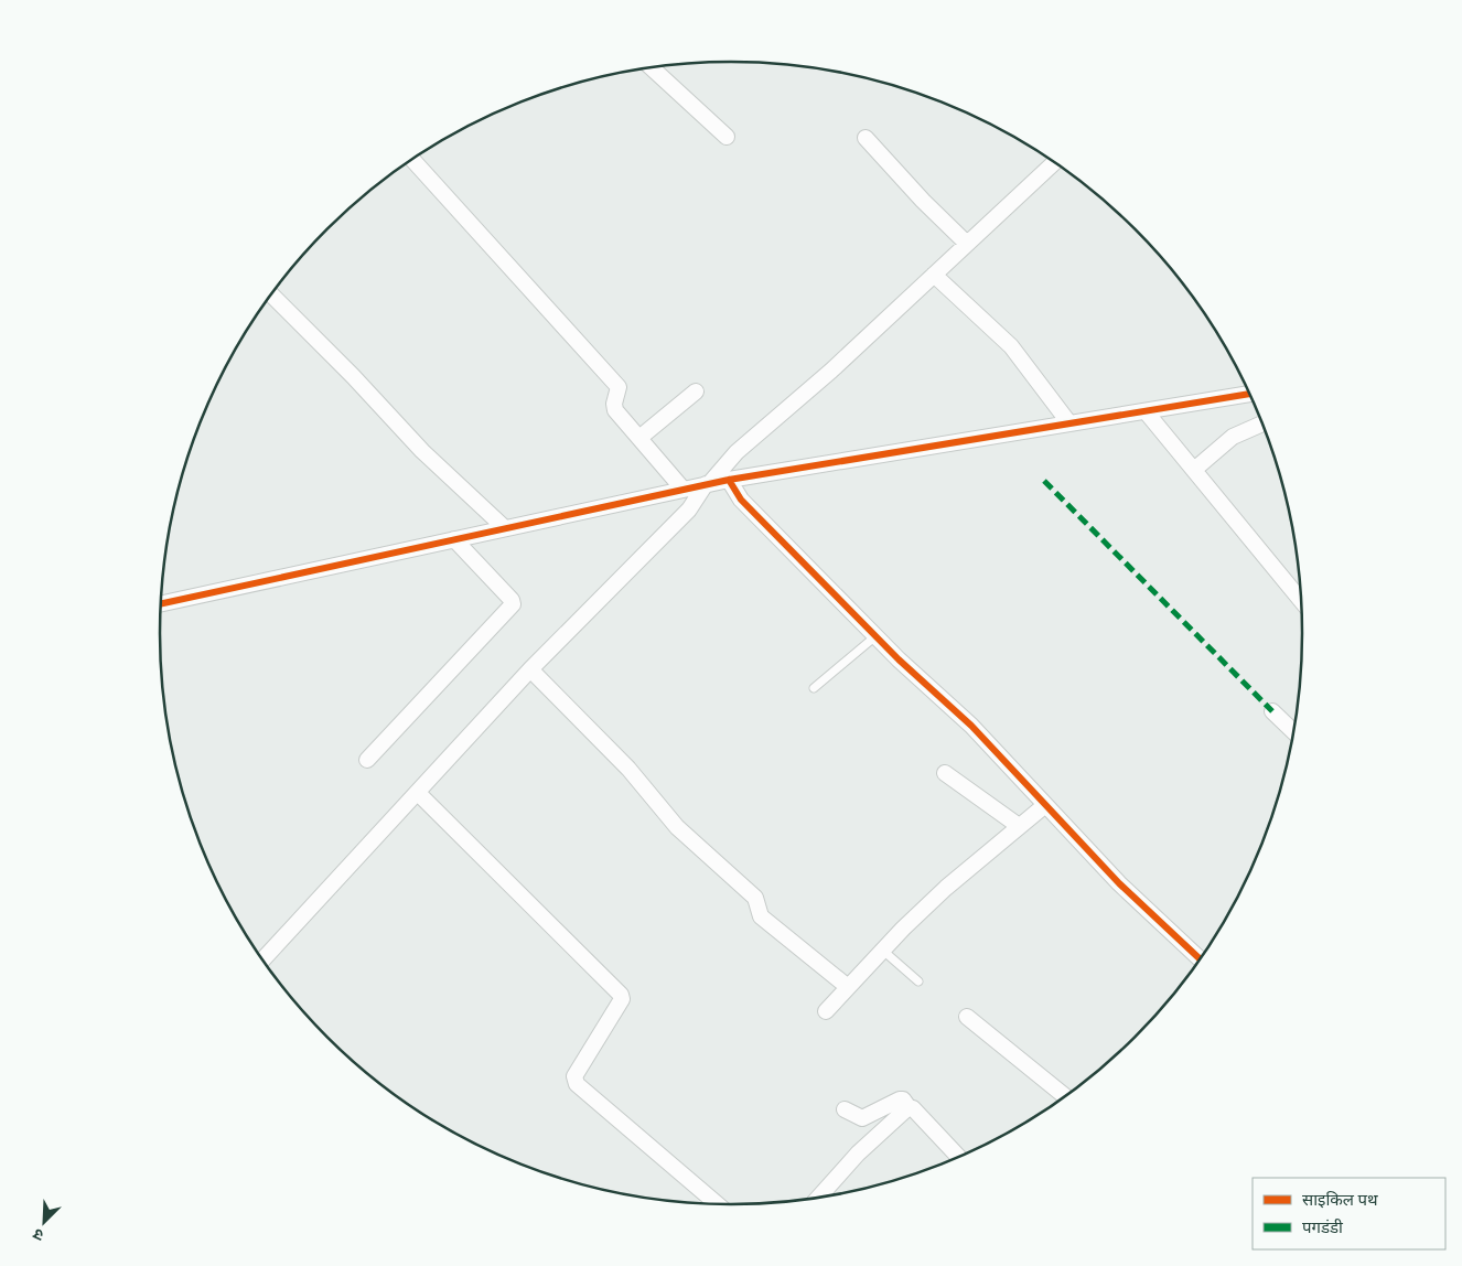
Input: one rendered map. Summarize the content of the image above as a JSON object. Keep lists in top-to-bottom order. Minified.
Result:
{"legend":["साइकिल पथ","पगडंडी"],"north":"bottom left"}
